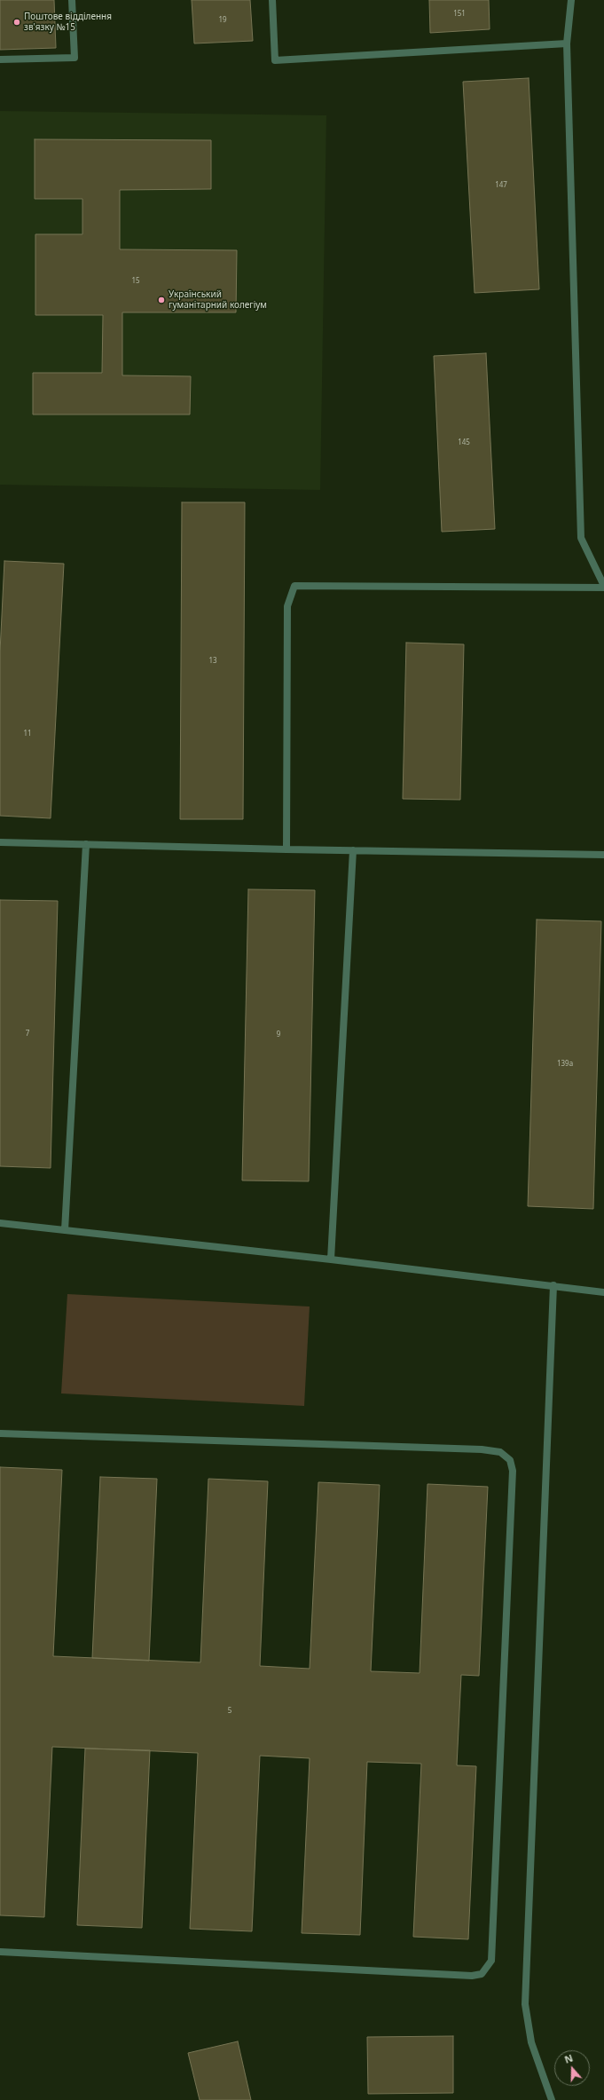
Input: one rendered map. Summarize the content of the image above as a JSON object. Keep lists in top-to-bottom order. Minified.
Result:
{"places":["Поштове відділення зв'язку №15","Український гуманітарний колегіум"],"house_numbers":["151","19","147","15","145","13","11","7","9","139а","5"],"north":"top"}
